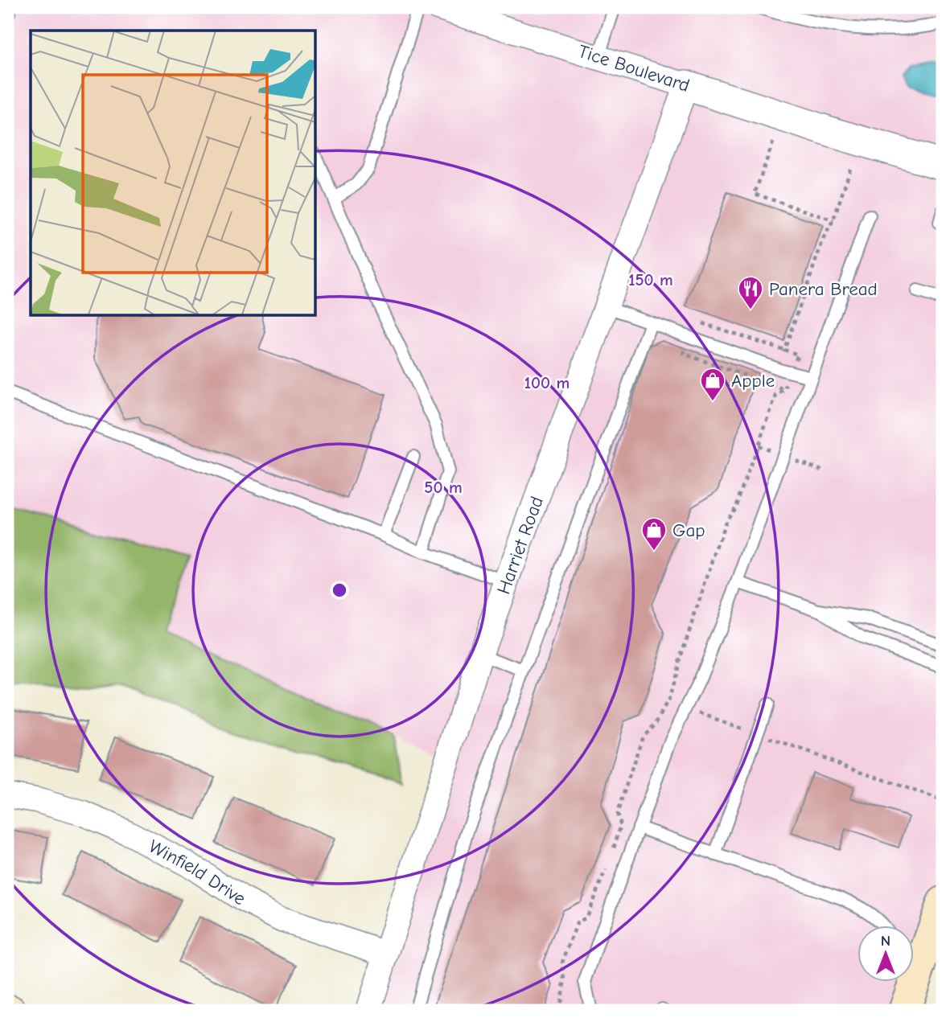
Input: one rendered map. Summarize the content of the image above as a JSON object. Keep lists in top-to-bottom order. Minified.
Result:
{"streets":{"street":["Tice Boulevard","Harriet Road","Winfield Drive"]},"crossings":[["Tice Boulevard","Harriet Road"],["Harriet Road","Winfield Drive"]],"places":{"restaurant":["Panera Bread"],"shop":["Apple","Gap"]},"north":"top","rings":["150 m","100 m","50 m"]}
